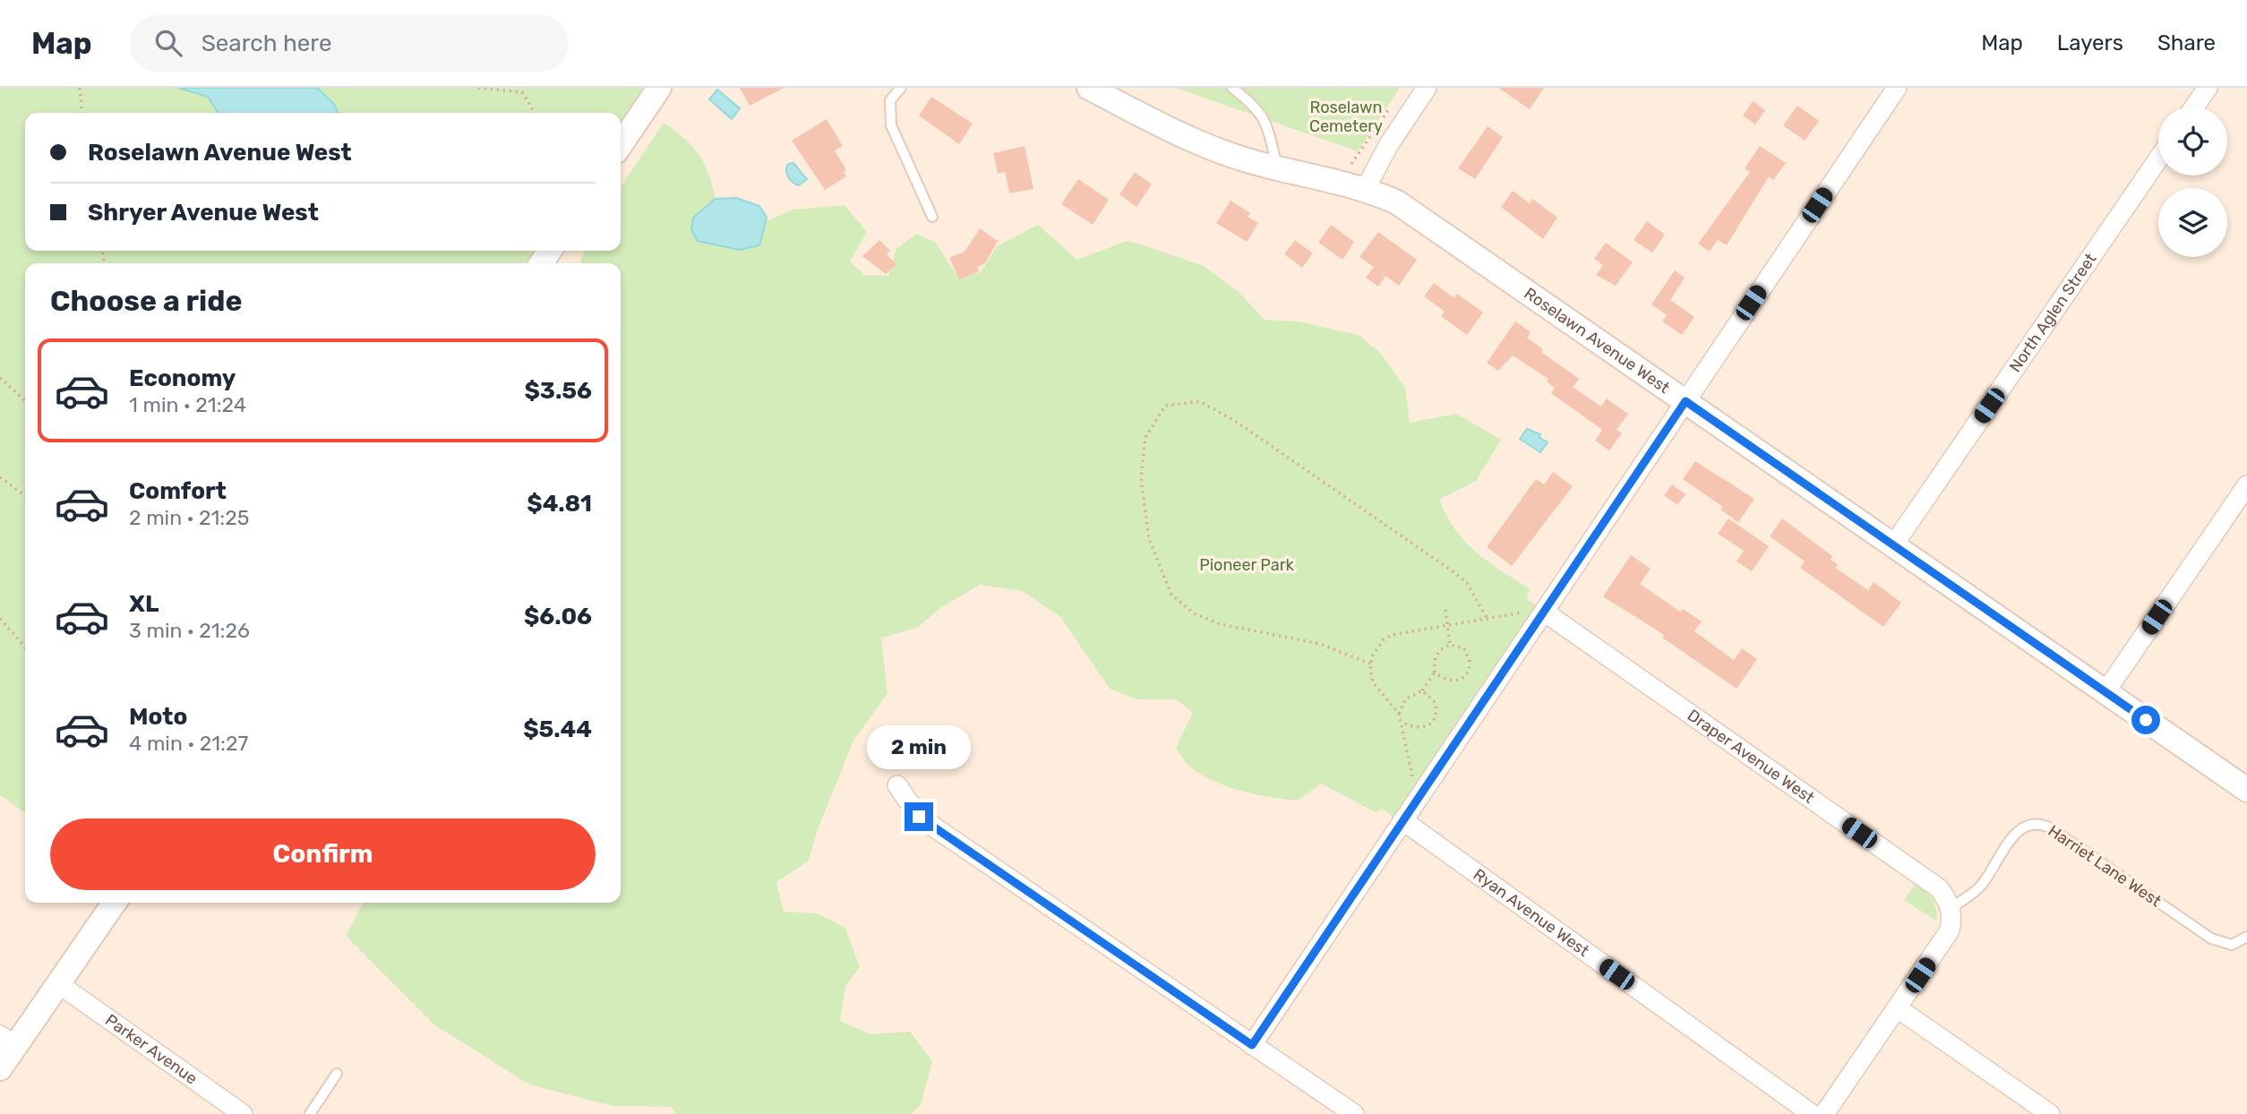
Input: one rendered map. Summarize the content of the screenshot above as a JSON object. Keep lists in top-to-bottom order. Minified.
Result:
{"streets":{"street":["North Aglen Street","Roselawn Avenue West","Draper Avenue West","Ryan Avenue West","Parker Avenue"],"lane":["Harriet Lane West"]},"crossings":[["North Aglen Street","Roselawn Avenue West"],["Draper Avenue West","Harriet Lane West"]],"parks":["Roselawn Cemetery","Pioneer Park"],"page":{"header":"Map","search":"Search here","nav":["Map","Layers","Share"],"banner":["Roselawn Avenue West","Shryer Avenue West"],"heading":"Choose a ride","list":[{"name":"Economy","note":"1 min · 21:24","value":"$3.56"},{"name":"Comfort","note":"2 min · 21:25","value":"$4.81"},{"name":"XL","note":"3 min · 21:26","value":"$6.06"},{"name":"Moto","note":"4 min · 21:27","value":"$5.44"}],"bubble":"2 min","buttons":"Confirm"}}
